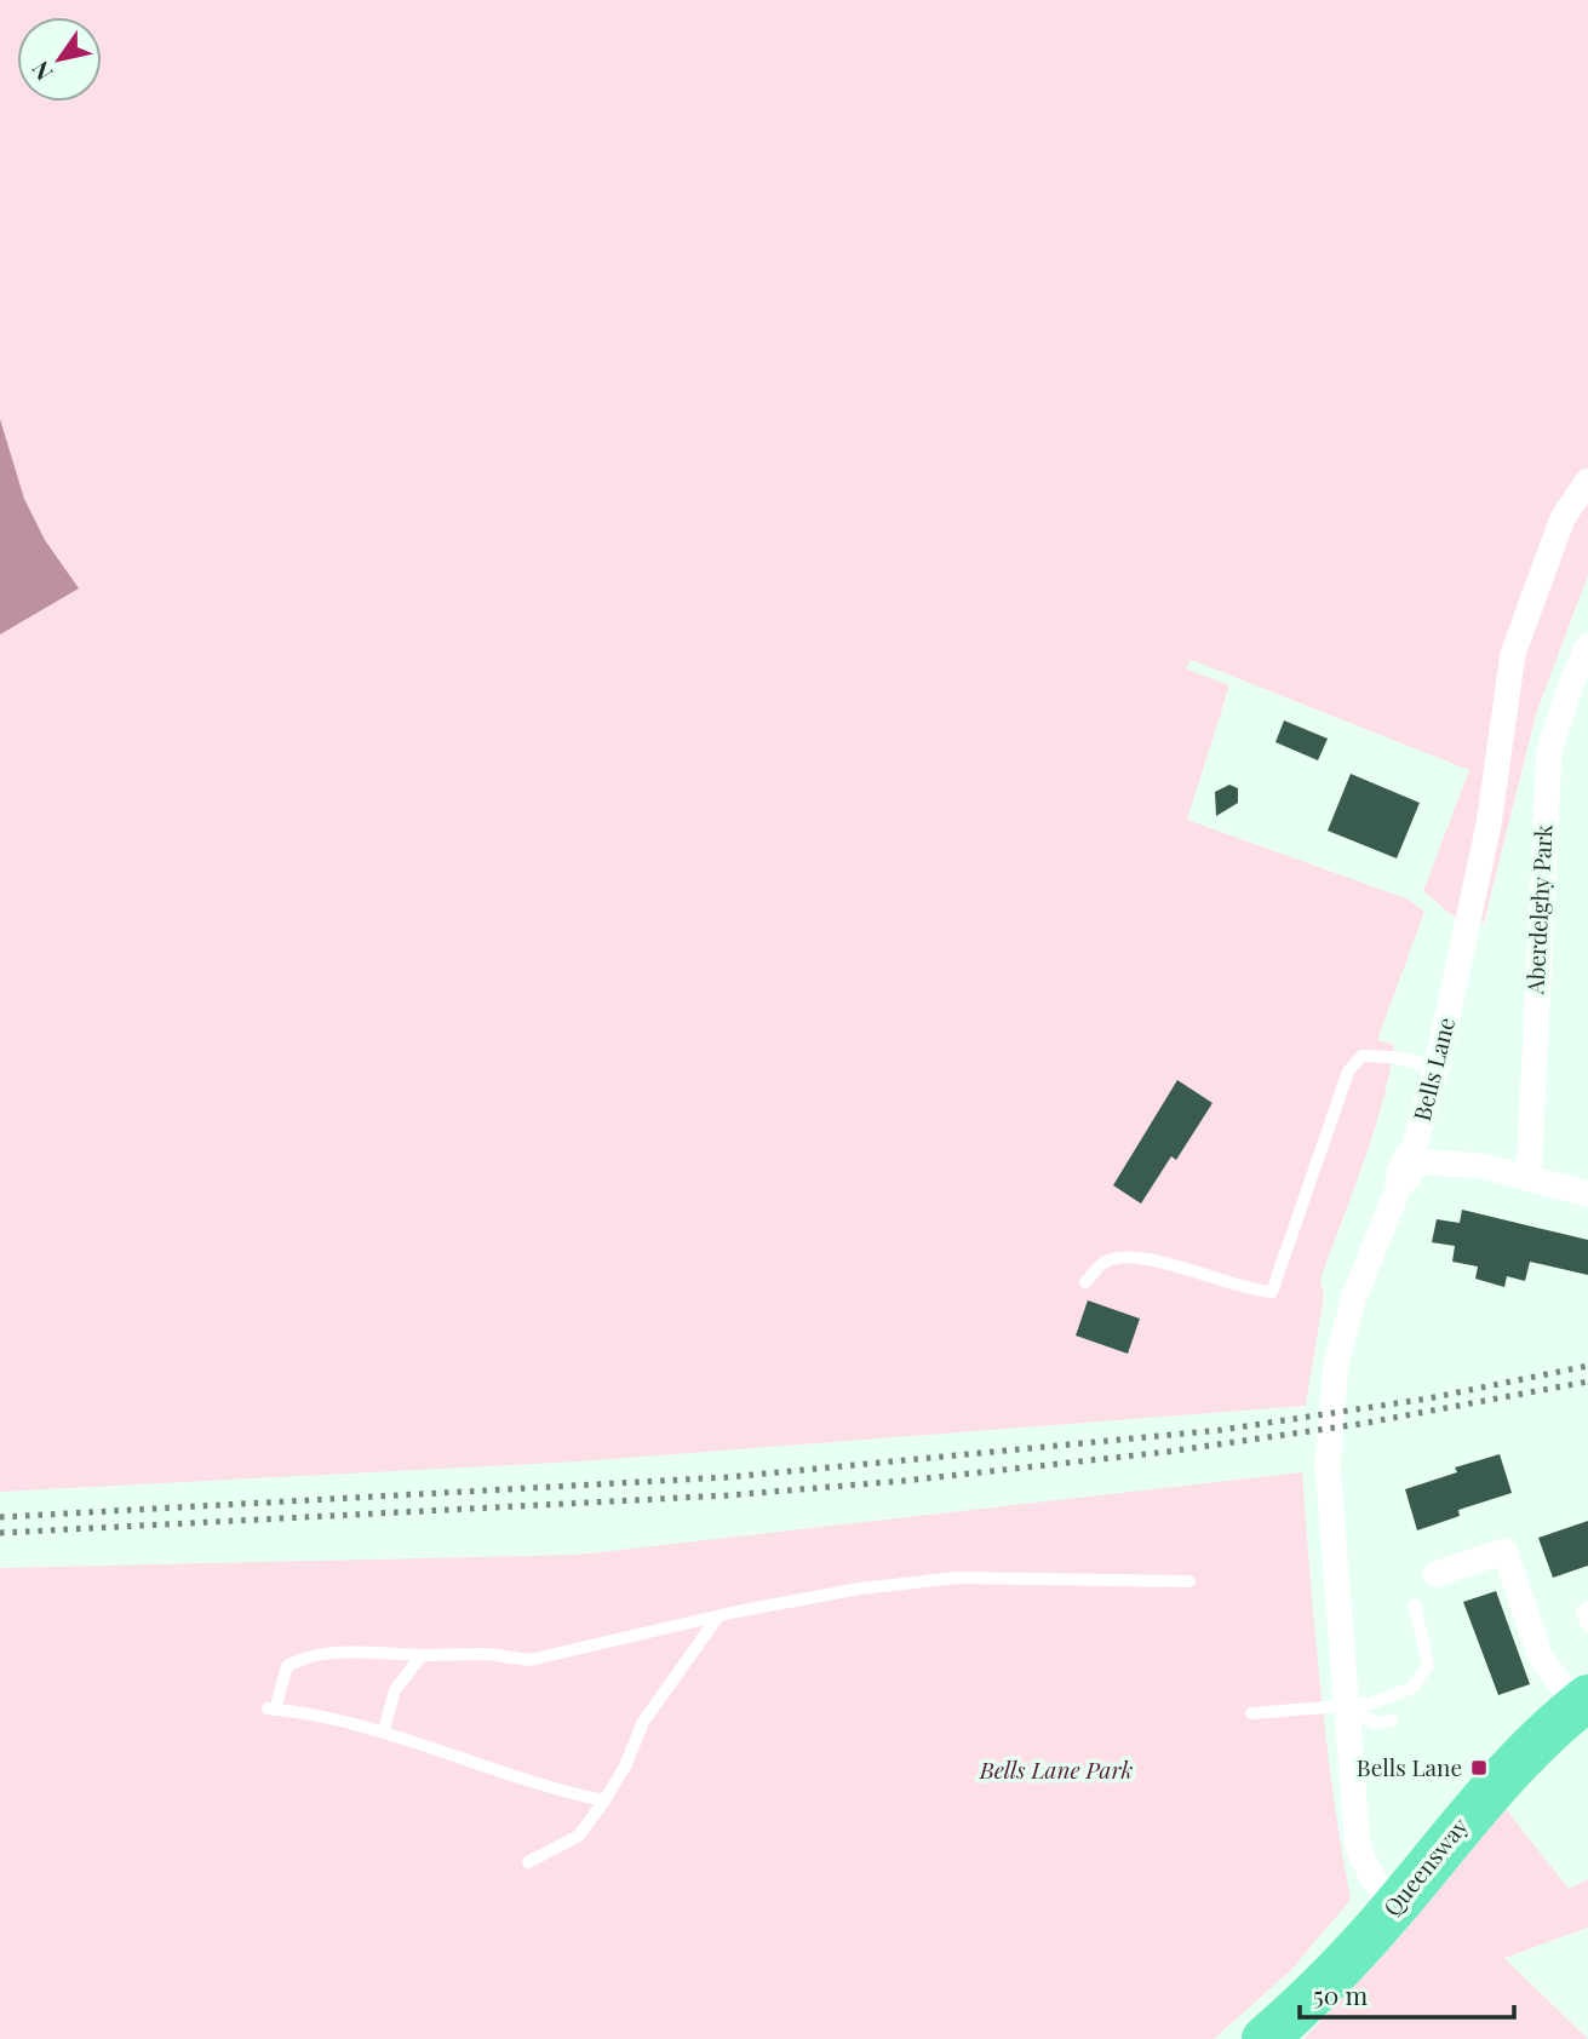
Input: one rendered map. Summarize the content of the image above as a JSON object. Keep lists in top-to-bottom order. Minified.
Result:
{"streets":{"highway":["Queensway"],"street":["Aberdelghy Park","Bells Lane"]},"crossings":[["Bells Lane","Queensway"]],"parks":["Bells Lane Park"],"places":{"transit":["Bells Lane"]},"scale_bar":"50 m","north":"bottom left"}
